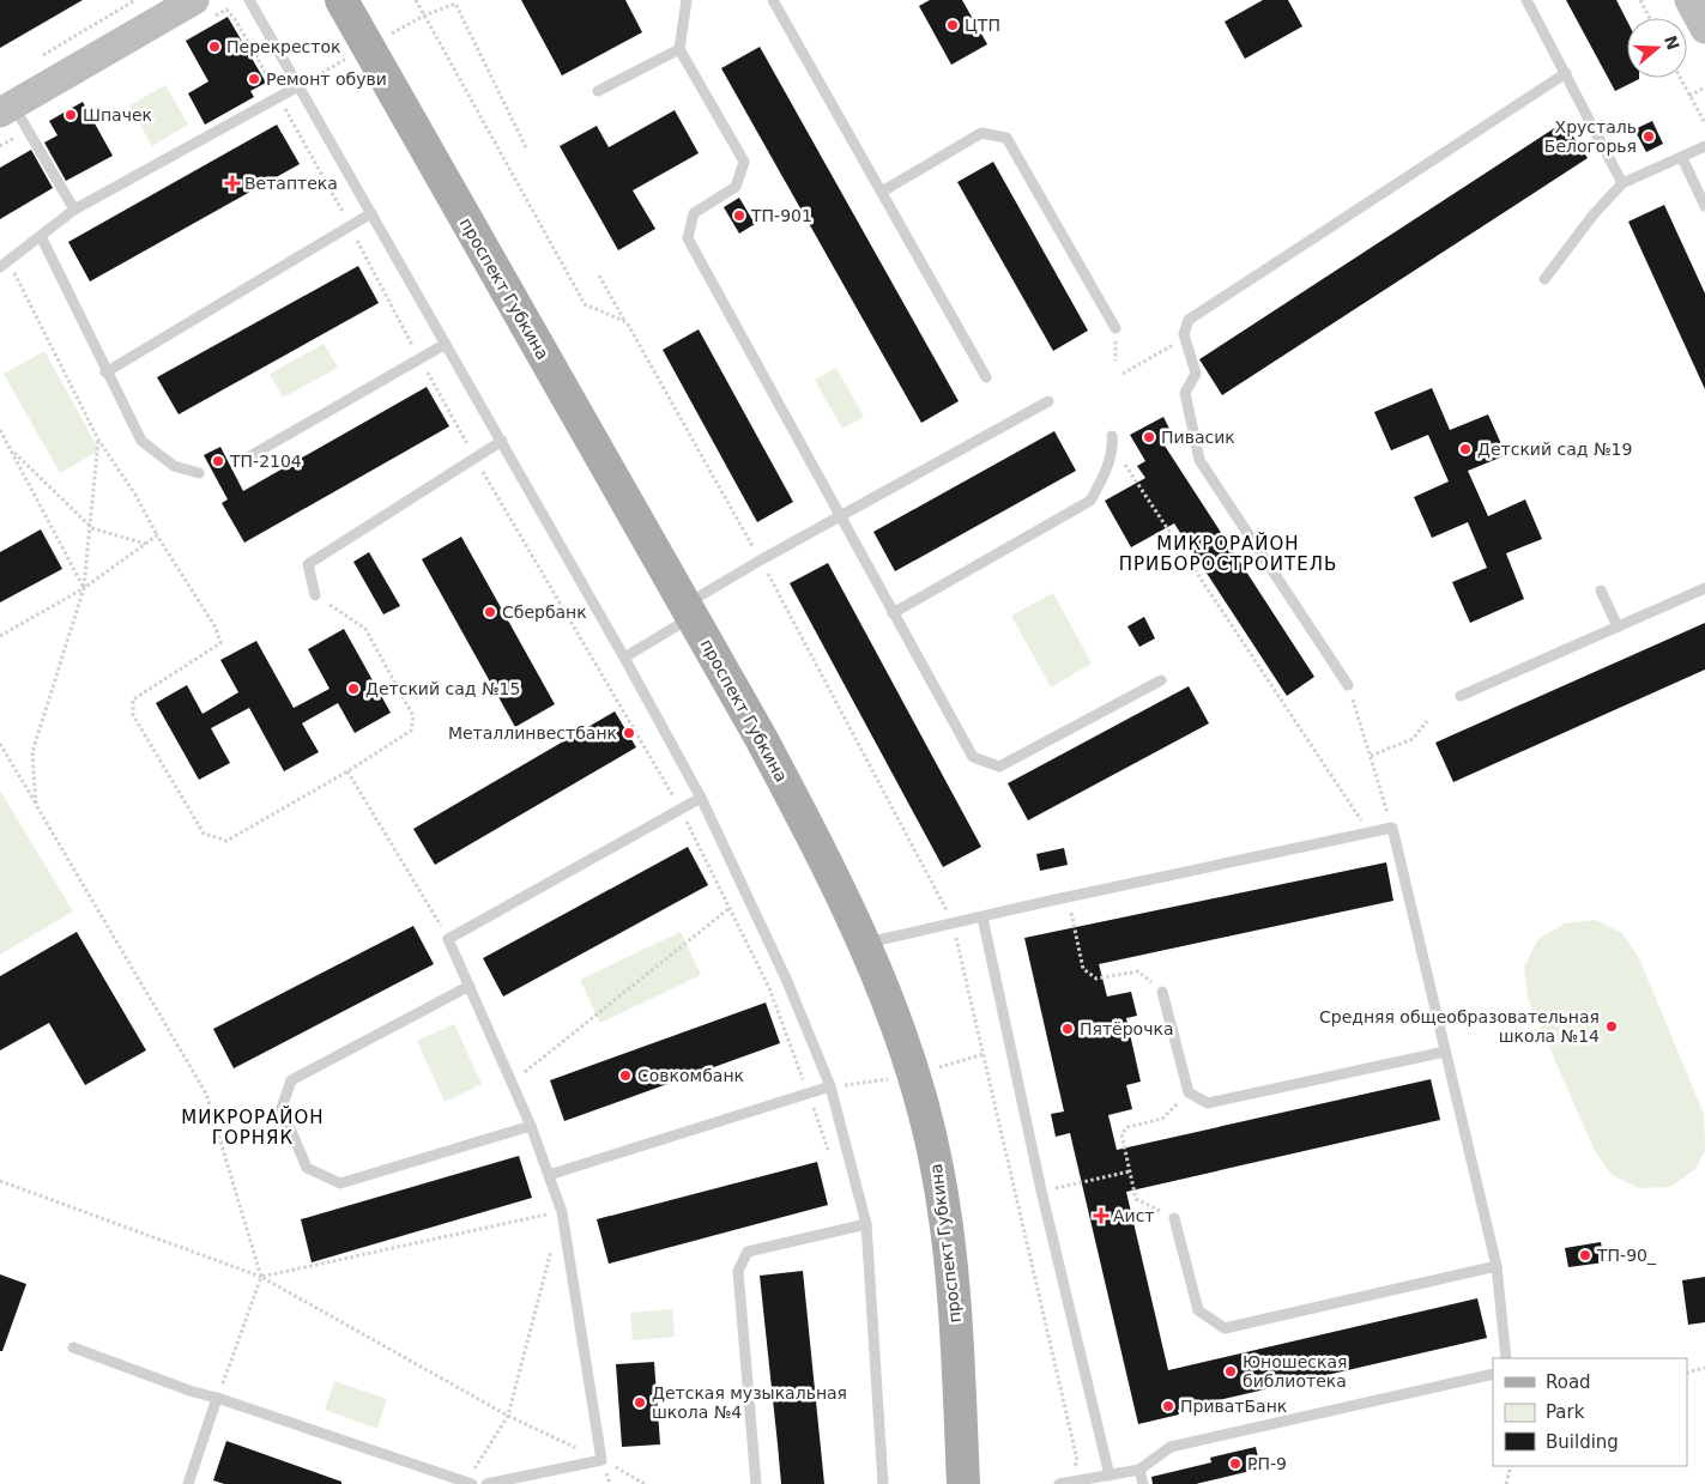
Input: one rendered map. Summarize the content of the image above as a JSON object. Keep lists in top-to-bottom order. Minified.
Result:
{"streets":{"main road":["проспект Губкина"]},"districts":["МИКРОРАЙОН ПРИБОРОСТРОИТЕЛЬ","МИКРОРАЙОН ГОРНЯК"],"places":{"other":["ЦТП","Перекресток","Ремонт обуви","Шпачек","Хрусталь Белогорья","ТП-901","Пивасик","Детский сад №19","ТП-2104","Сбербанк","Детский сад №15","Металлинвестбанк","Средняя общеобразовательная школа №14","Пятёрочка","Совкомбанк","ТП-90_","Юношеская библиотека","Детская музыкальная школа №4","ПриватБанк","РП-9"],"health":["Ветаптека","Аист"]},"legend":["Road","Park","Building"],"north":"right"}
